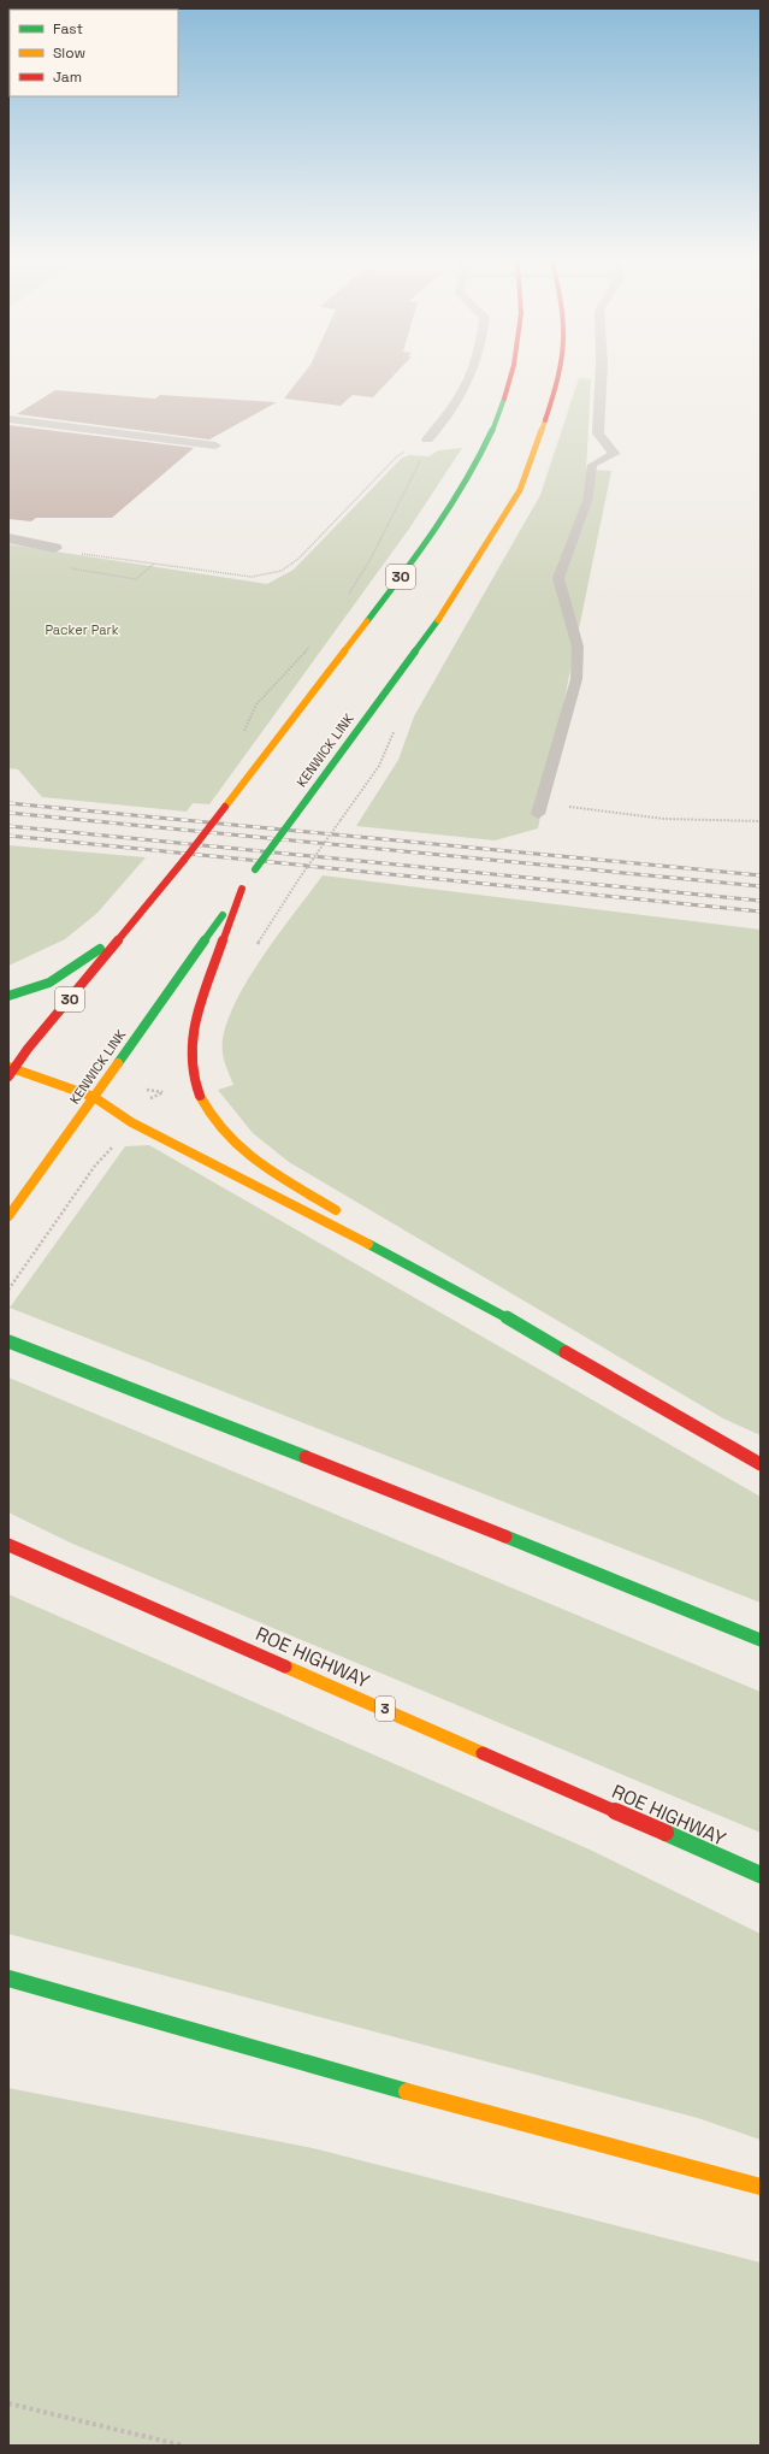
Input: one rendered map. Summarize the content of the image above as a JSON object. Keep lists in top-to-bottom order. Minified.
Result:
{"streets":{"highway":["30","KENWICK LINK","ROE HIGHWAY","3"]},"parks":["Packer Park"],"legend":["Fast","Slow","Jam"]}
